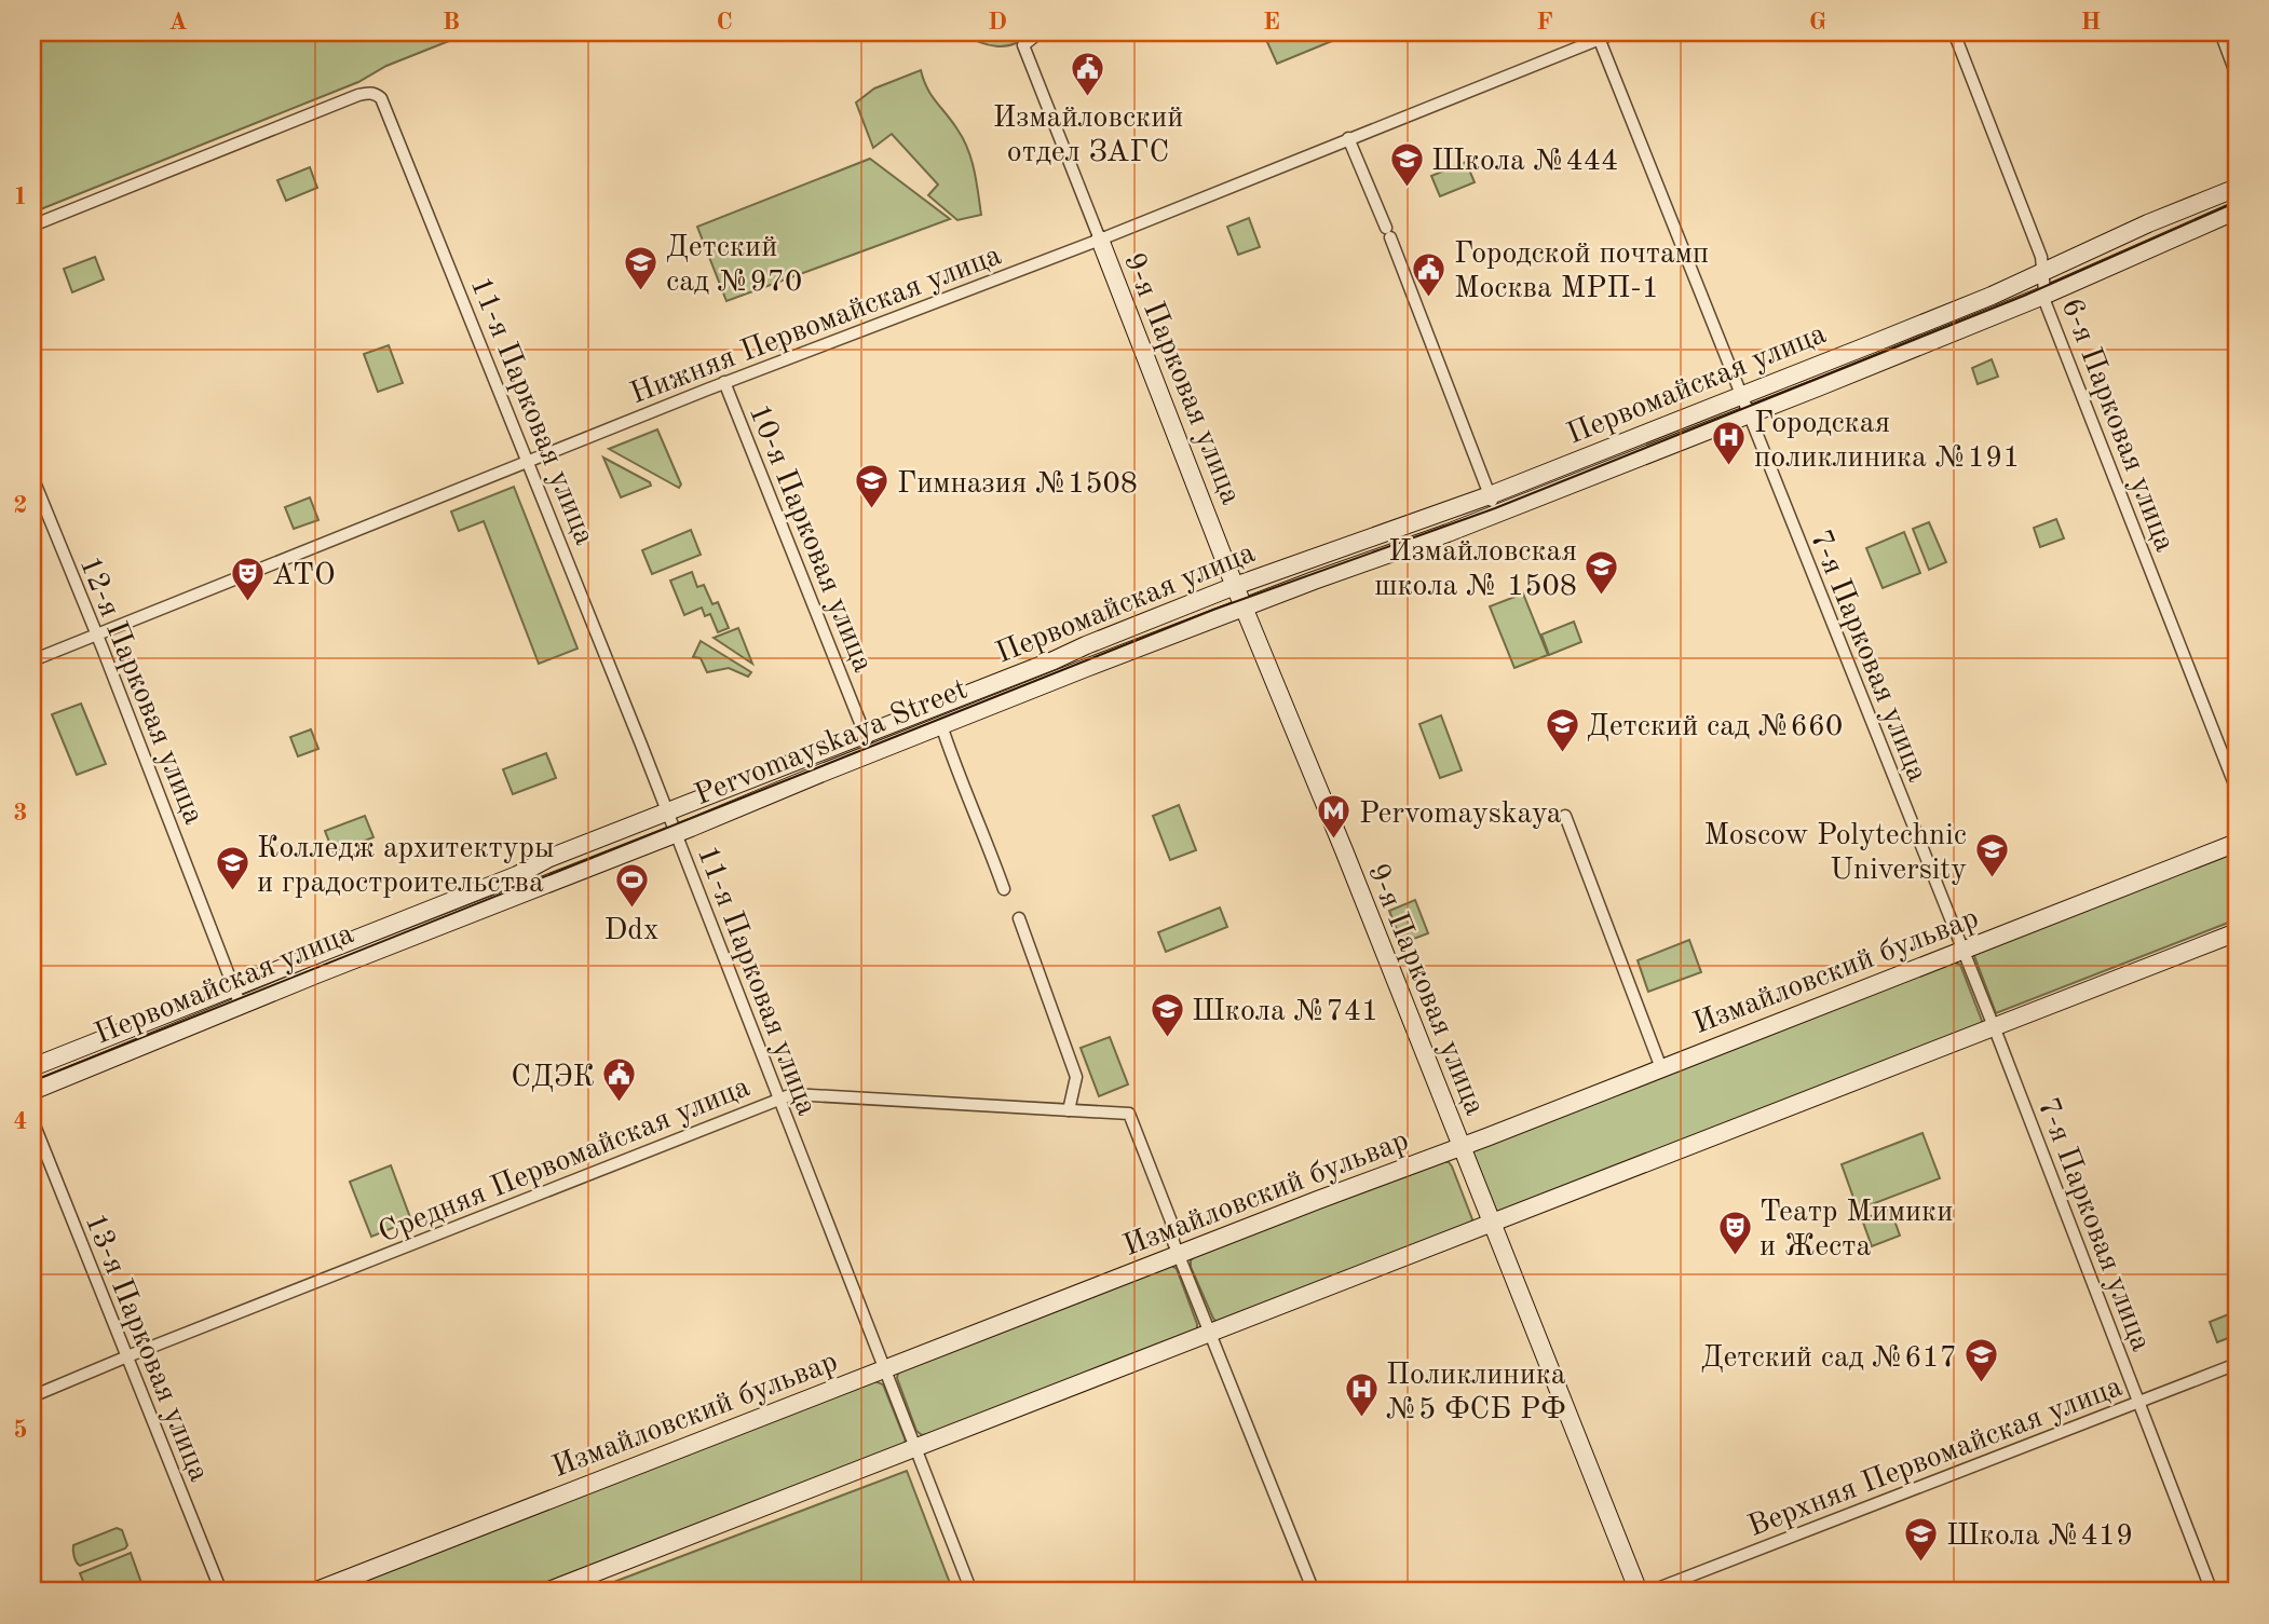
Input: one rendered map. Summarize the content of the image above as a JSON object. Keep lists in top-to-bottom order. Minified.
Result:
{"streets":{"main road":["9-я Парковая улица","Первомайская улица","Pervomayskaya Street","Измайловский бульвар"],"street":["Нижняя Первомайская улица","11-я Парковая улица","6-я Парковая улица","10-я Парковая улица","7-я Парковая улица","12-я Парковая улица","Средняя Первомайская улица","13-я Парковая улица","Верхняя Первомайская улица"]},"crossings":[["Нижняя Первомайская улица","9-я Парковая улица"],["Нижняя Первомайская улица","11-я Парковая улица"],["Нижняя Первомайская улица","10-я Парковая улица"],["Нижняя Первомайская улица","7-я Парковая улица"],["Нижняя Первомайская улица","12-я Парковая улица"],["9-я Парковая улица","Первомайская улица"],["9-я Парковая улица","Pervomayskaya Street"],["9-я Парковая улица","Измайловский бульвар"],["Первомайская улица","11-я Парковая улица"],["Первомайская улица","6-я Парковая улица"],["Первомайская улица","10-я Парковая улица"],["Первомайская улица","7-я Парковая улица"],["Первомайская улица","12-я Парковая улица"],["Первомайская улица","Pervomayskaya Street"],["11-я Парковая улица","Pervomayskaya Street"],["11-я Парковая улица","Измайловский бульвар"],["11-я Парковая улица","Средняя Первомайская улица"],["10-я Парковая улица","Pervomayskaya Street"],["7-я Парковая улица","Измайловский бульвар"],["7-я Парковая улица","Верхняя Первомайская улица"],["Измайловский бульвар","Средняя Первомайская улица"],["Средняя Первомайская улица","13-я Парковая улица"]],"places":{"public building":["Измайловский отдел ЗАГС","Городской почтамп Москва МРП-1","СДЭК"],"school or university":["Школа №444","Детский сад №970","Гимназия №1508","Измайловская школа № 1508","Детский сад №660","Moscow Polytechnic University","Колледж архитектуры и градостроительства","Школа №741","Детский сад №617","Школа №419"],"hospital":["Городская поликлиника №191","Поликлиника №5 ФСБ РФ"],"theatre":["АТО","Театр Мимики и Жеста"],"metro station":["Pervomayskaya"],"sports":["Ddx"]},"grid":{"columns":["A","B","C","D","E","F","G","H"],"rows":["1","2","3","4","5"]}}
